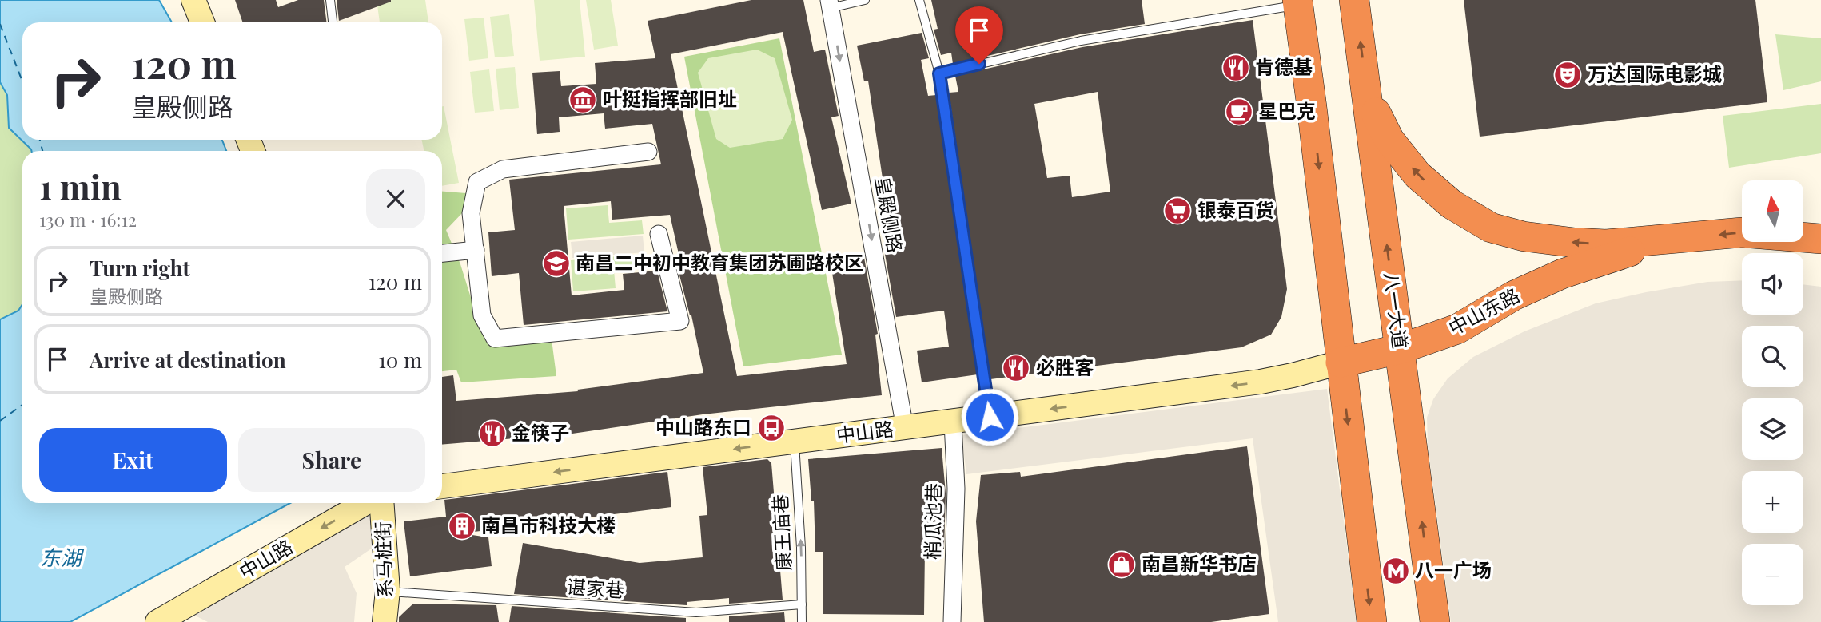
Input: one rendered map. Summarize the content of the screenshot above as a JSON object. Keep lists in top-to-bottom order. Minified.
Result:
{"streets":{"highway":["八一大道","中山东路"],"main road":["中山路","系马桩街"],"street":["皇殿侧路","梢瓜池巷"],"lane":["康王庙巷","谌家巷"]},"crossings":[["皇殿侧路","中山路"],["八一大道","中山东路"],["中山东路","中山路"],["中山路","梢瓜池巷"],["中山路","康王庙巷"],["康王庙巷","谌家巷"],["系马桩街","谌家巷"]],"one_way":["中山东路","中山路","康王庙巷"],"water":["东湖"],"places":{"restaurant":["肯德基","必胜客","金筷子"],"theatre":["万达国际电影城"],"museum":["叶挺指挥部旧址"],"cafe":["星巴克"],"supermarket":["银泰百货"],"school or university":["南昌二中初中教育集团苏圃路校区"],"bus stop":["中山路东口"],"building":["南昌市科技大楼"],"shop":["南昌新华书店"],"metro station":["八一广场"]},"north":"top","page":{"turn":["120 m","皇殿侧路"],"heading":["1 min","130 m · 16:12"],"map_buttons":["+","−"],"list":[{"name":"Turn right","note":"皇殿侧路","value":"120 m"},{"name":"Arrive at destination","value":"10 m"}],"buttons":["Exit","Share"]}}
